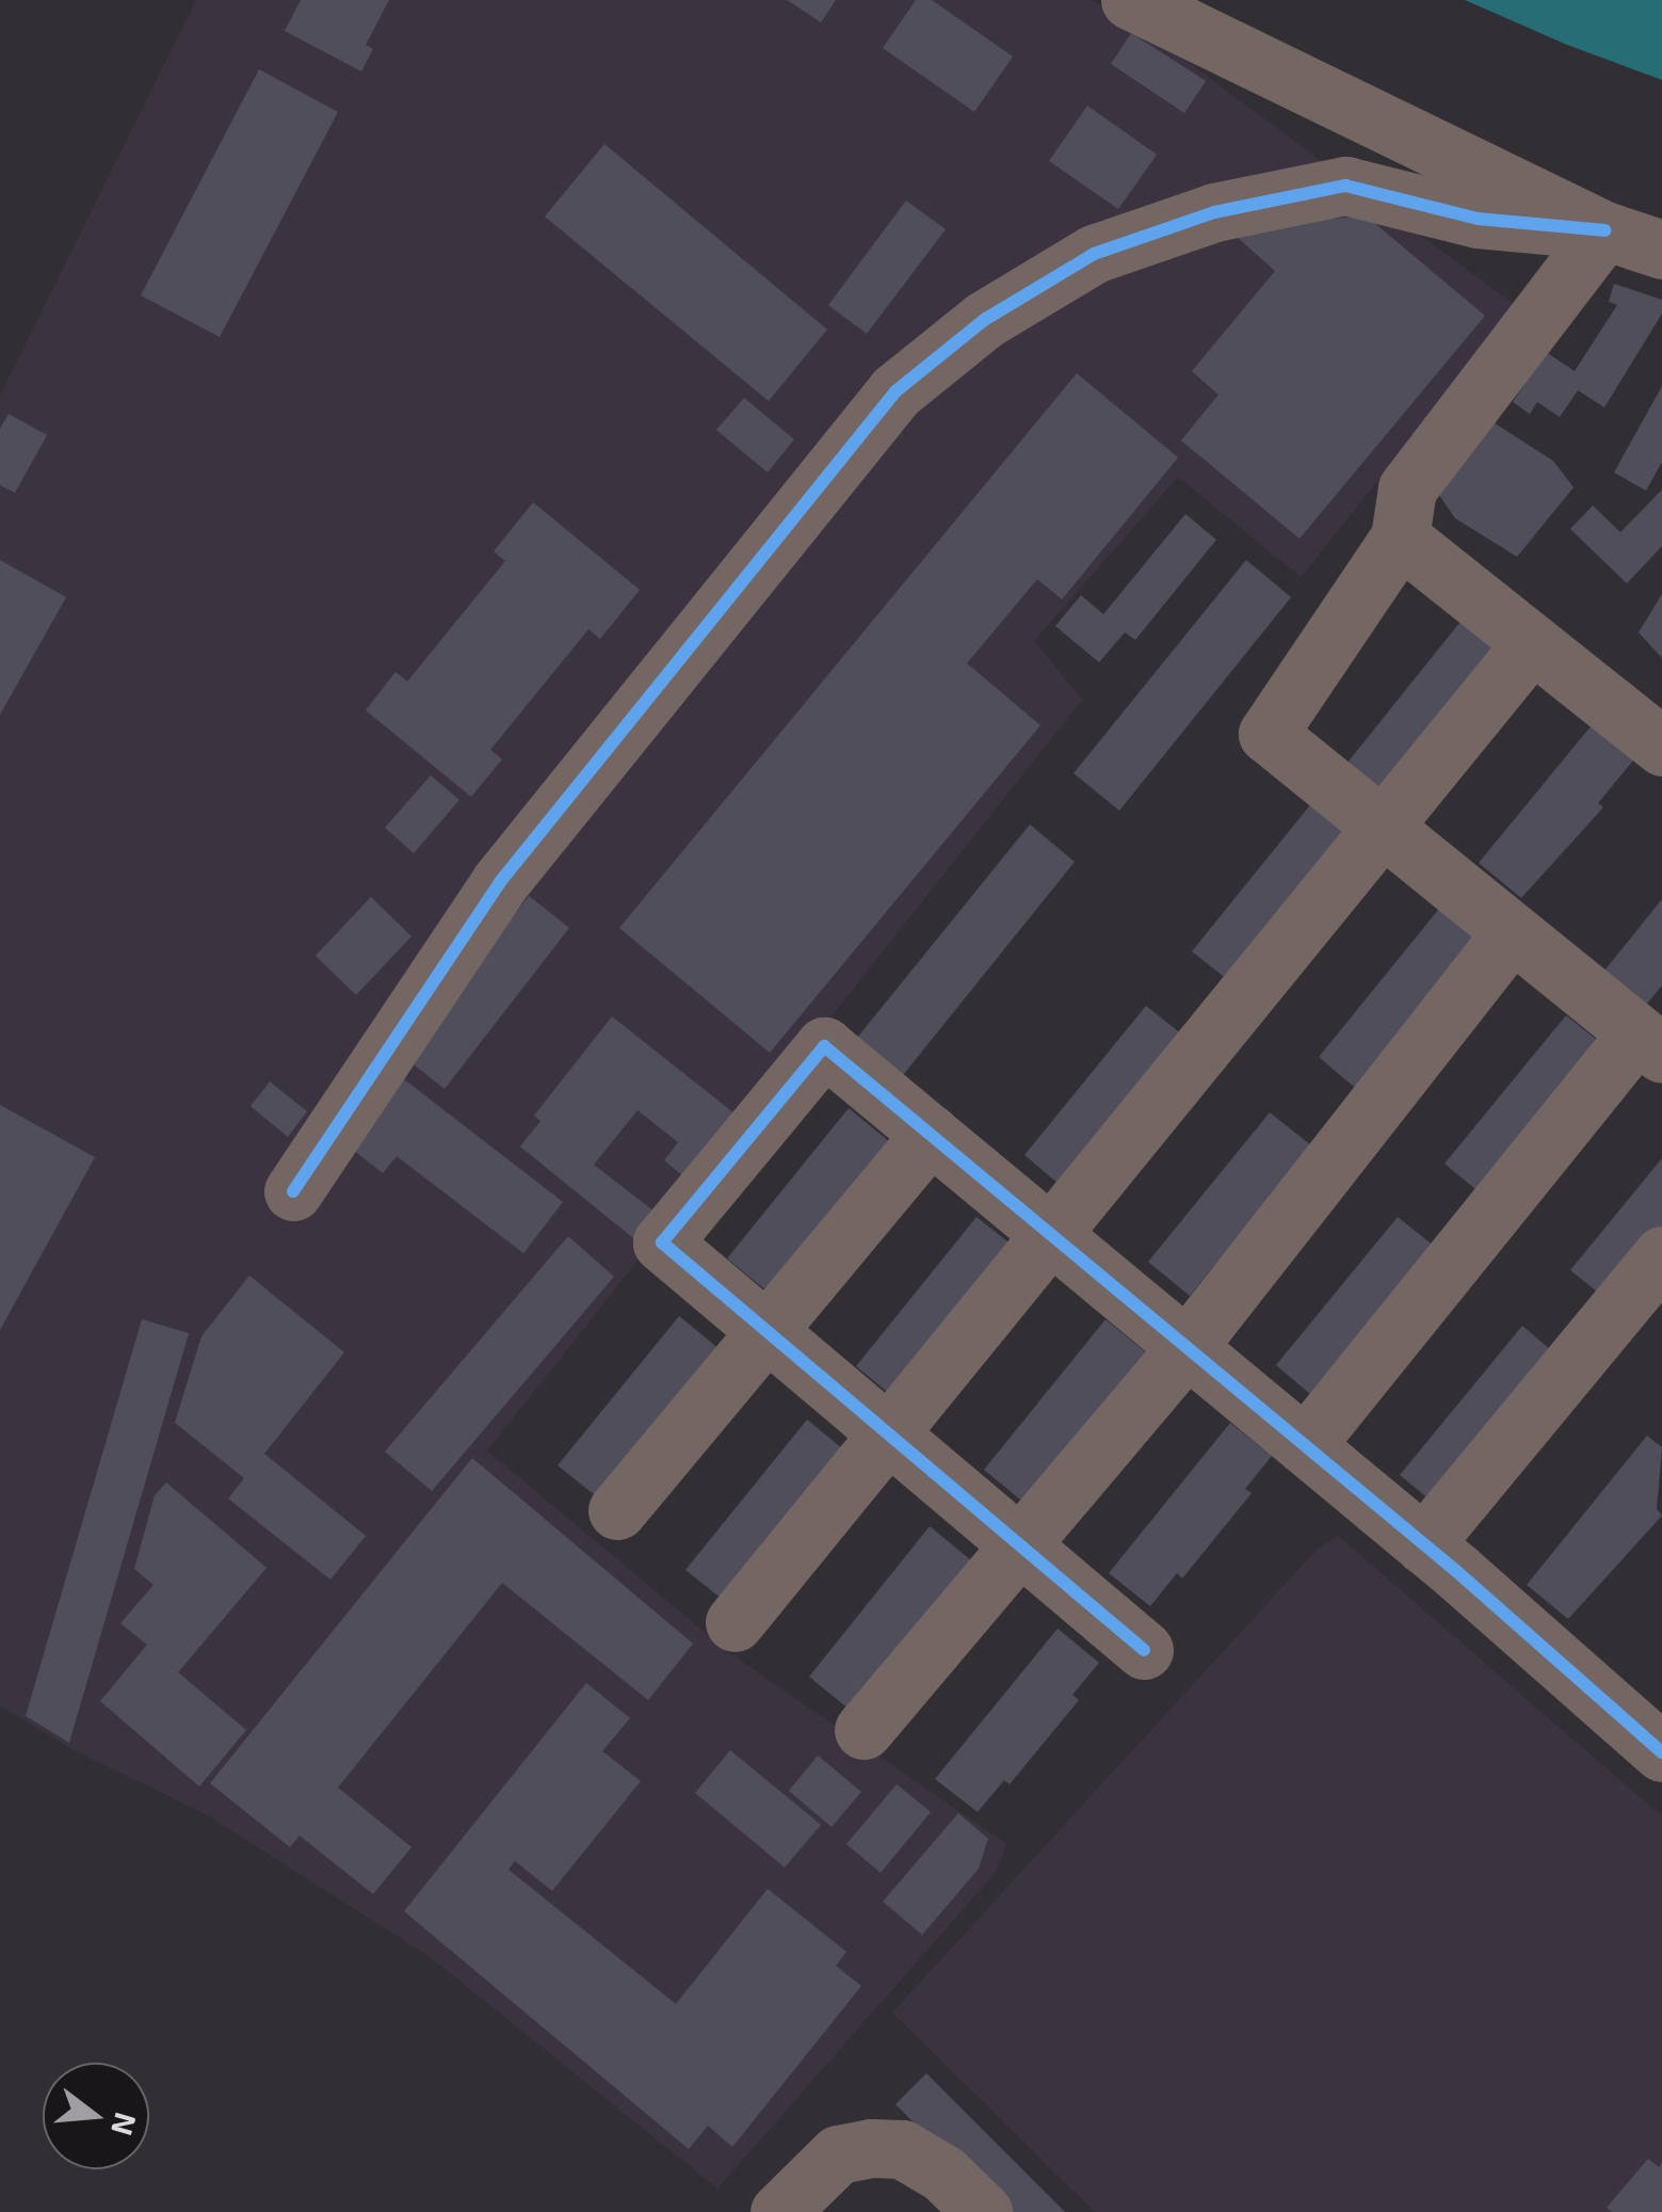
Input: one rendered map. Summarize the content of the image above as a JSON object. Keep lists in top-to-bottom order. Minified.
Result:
{"north":"right"}
